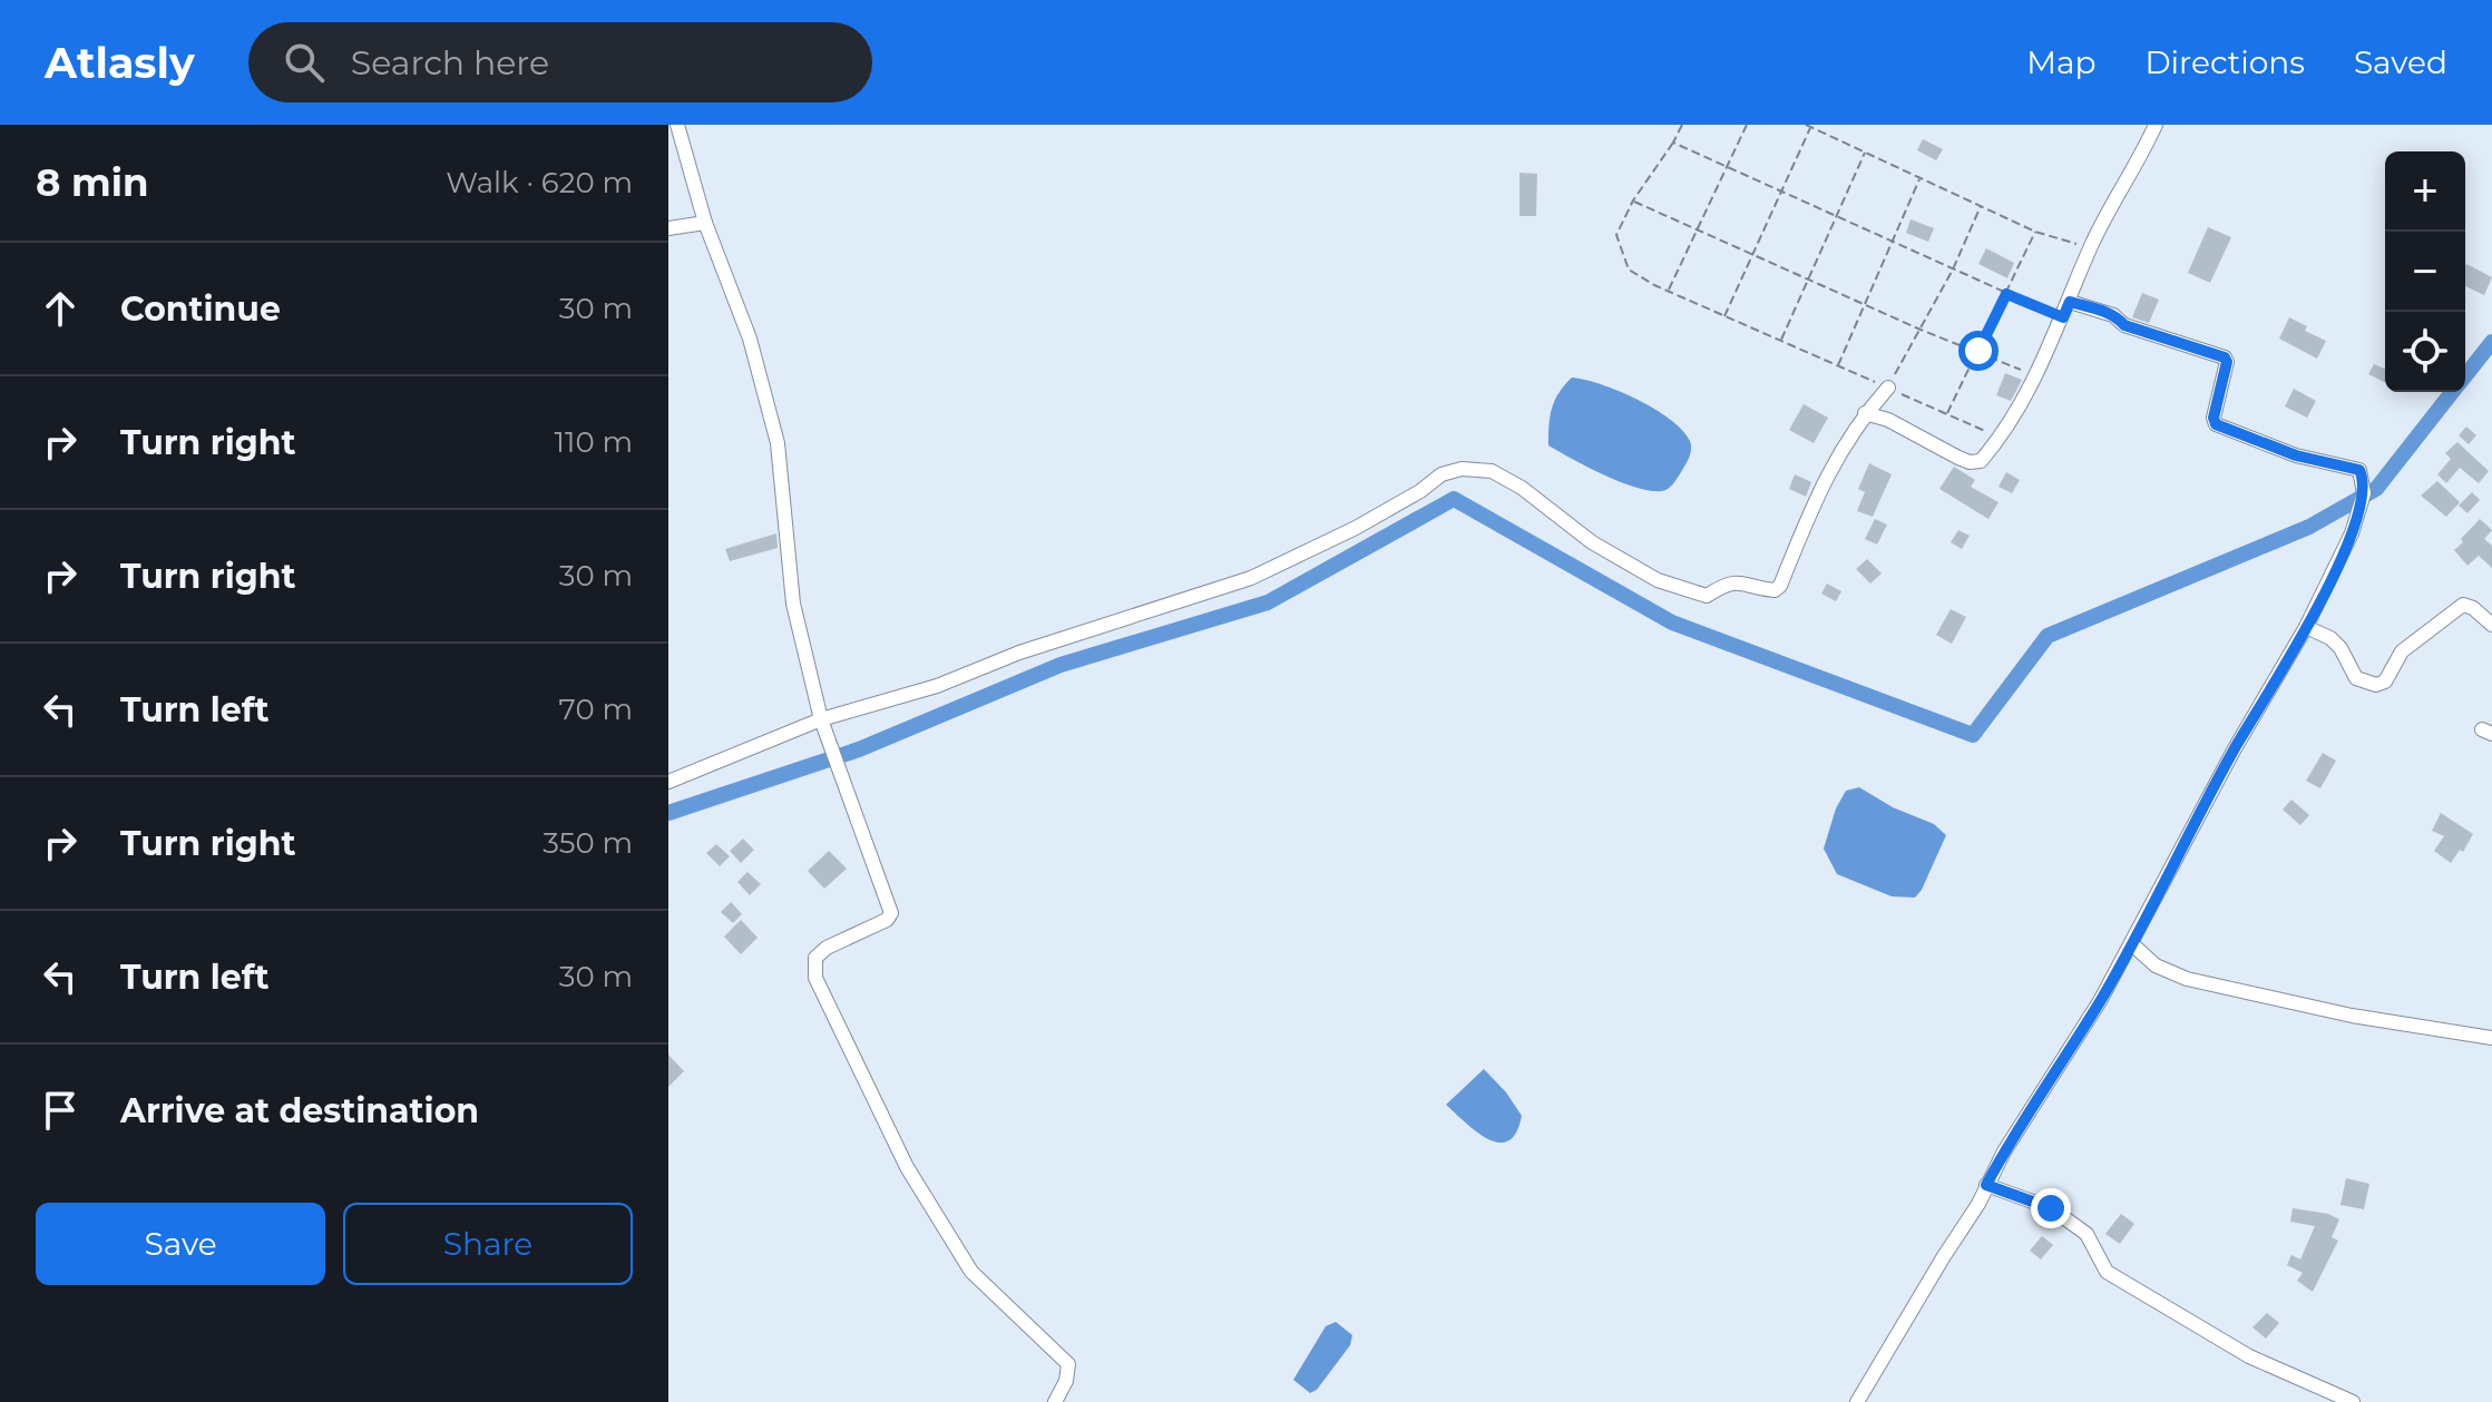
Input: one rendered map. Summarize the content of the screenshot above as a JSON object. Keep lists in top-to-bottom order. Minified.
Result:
{"page":{"header":"Atlasly","search":"Search here","nav":["Map","Directions","Saved"],"heading":["8 min","Walk · 620 m"],"map_buttons":["+","−"],"list":[["Continue","30 m"],["Turn right","110 m"],["Turn right","30 m"],["Turn left","70 m"],["Turn right","350 m"],["Turn left","30 m"],"Arrive at destination"],"buttons":["Save","Share"]}}
